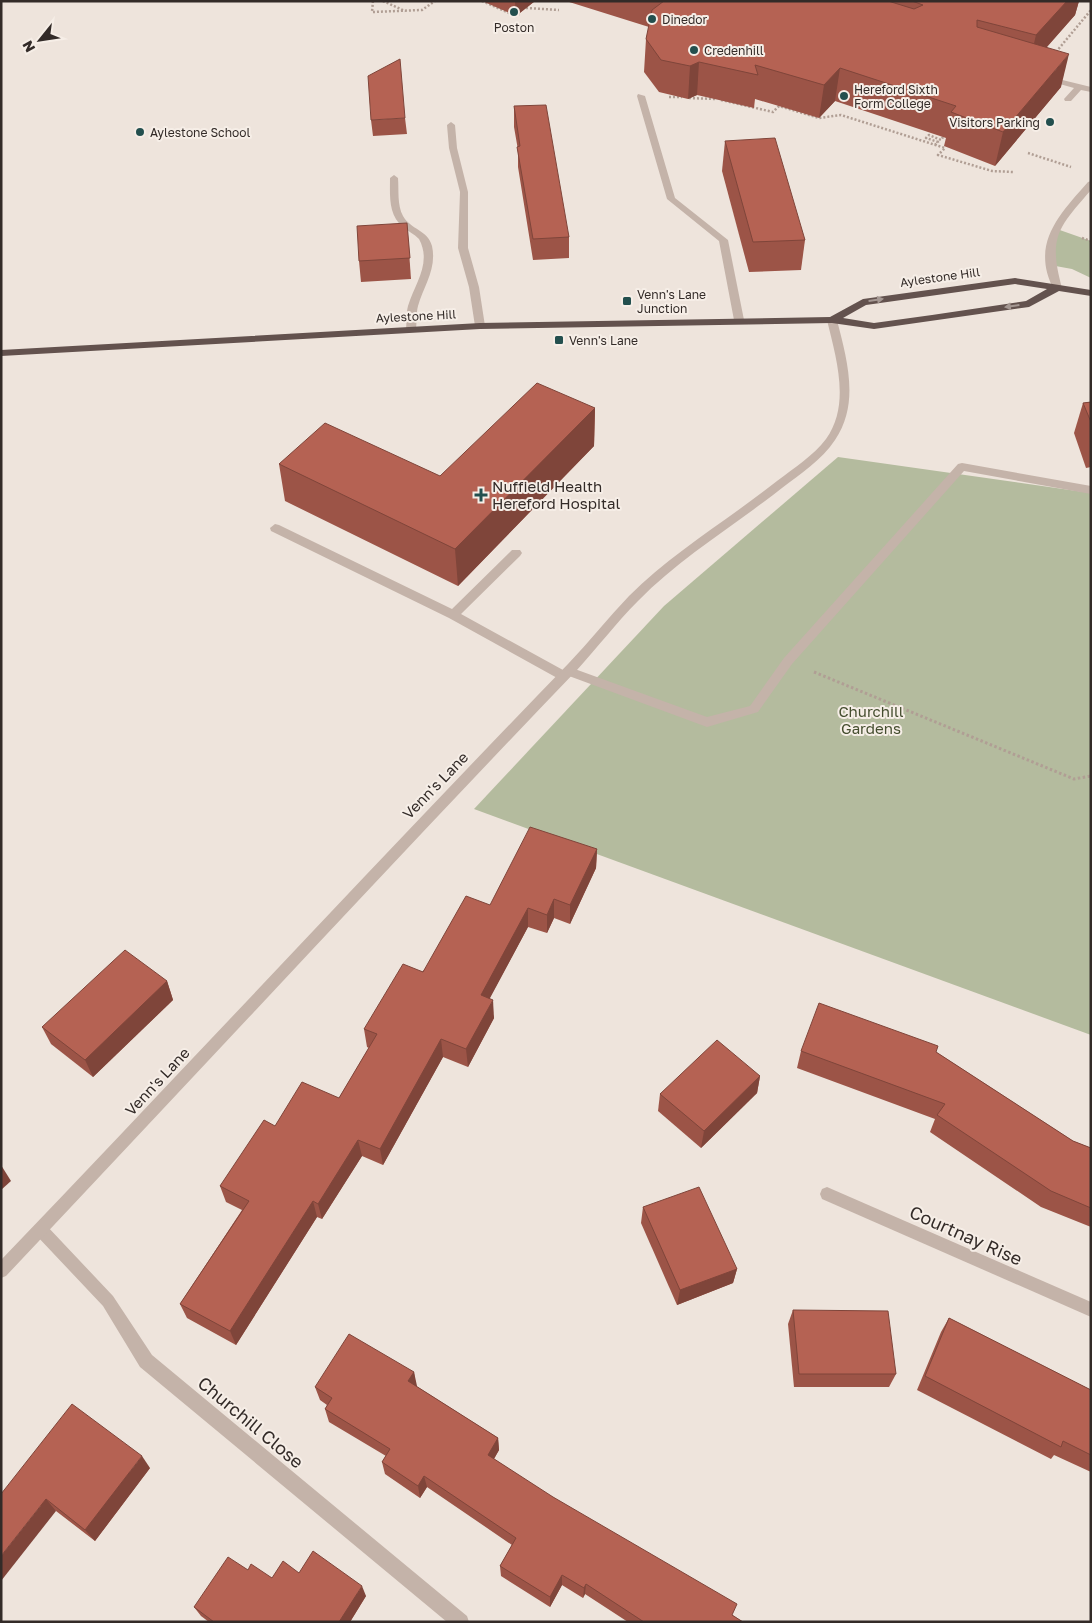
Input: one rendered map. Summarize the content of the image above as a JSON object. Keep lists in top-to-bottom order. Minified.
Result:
{"streets":{"highway":["Aylestone Hill"],"street":["Venn's Lane","Courtnay Rise","Churchill Close"]},"crossings":[["Aylestone Hill","Venn's Lane"],["Venn's Lane","Churchill Close"]],"parks":["Churchill Gardens"],"places":{"other":["Poston","Dinedor","Credenhill","Hereford Sixth Form College","Visitors Parking","Aylestone School"],"transit":["Venn's Lane Junction","Venn's Lane"],"health":["Nuffield Health Hereford Hospital"]},"north":"bottom left"}
